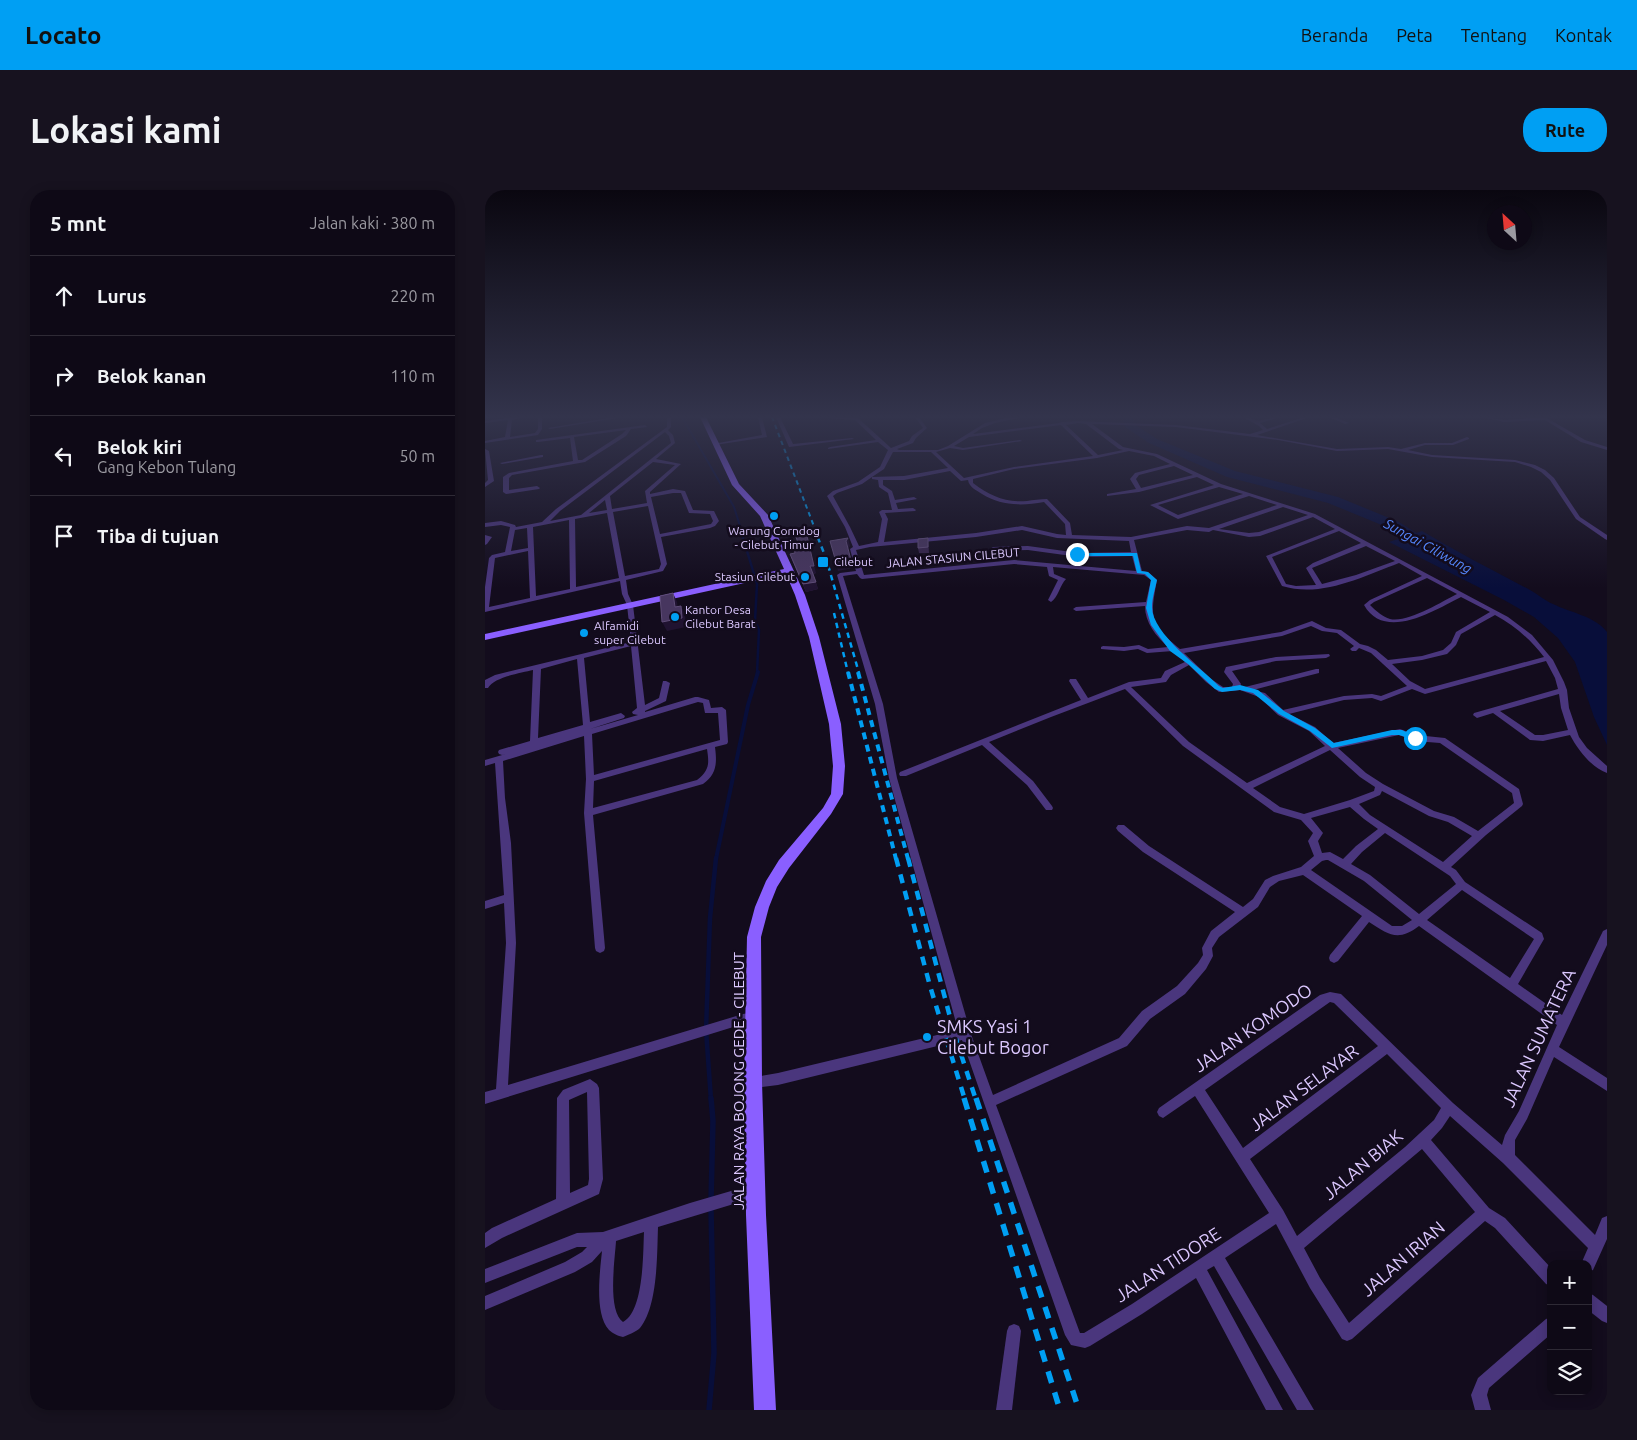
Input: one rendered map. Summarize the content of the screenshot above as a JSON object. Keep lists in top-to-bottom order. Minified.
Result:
{"streets":{"main road":["JALAN RAYA BOJONG GEDE - CILEBUT"],"street":["JALAN STASIUN CILEBUT","JALAN KOMODO","JALAN SUMATERA","JALAN SELAYAR","JALAN BIAK","JALAN IRIAN","JALAN TIDORE"]},"crossings":[["JALAN KOMODO","JALAN SELAYAR"],["JALAN BIAK","JALAN IRIAN"]],"water":["Sungai Ciliwung"],"places":{"other":["Warung Corndog - Cilebut Timur","Stasiun Cilebut","Kantor Desa Cilebut Barat","Alfamidi super Cilebut","SMKS Yasi 1 Cilebut Bogor"],"transit":["Cilebut"]},"north":"top left","page":{"header":"Locato","nav":["Beranda","Peta","Tentang","Kontak"],"buttons":"Rute","title":"Lokasi kami","heading":["5 mnt","Jalan kaki · 380 m"],"list":[["Lurus","220 m"],["Belok kanan","110 m"],["Belok kiri","Gang Kebon Tulang","50 m"],"Tiba di tujuan"],"map_buttons":["+","−"]}}
